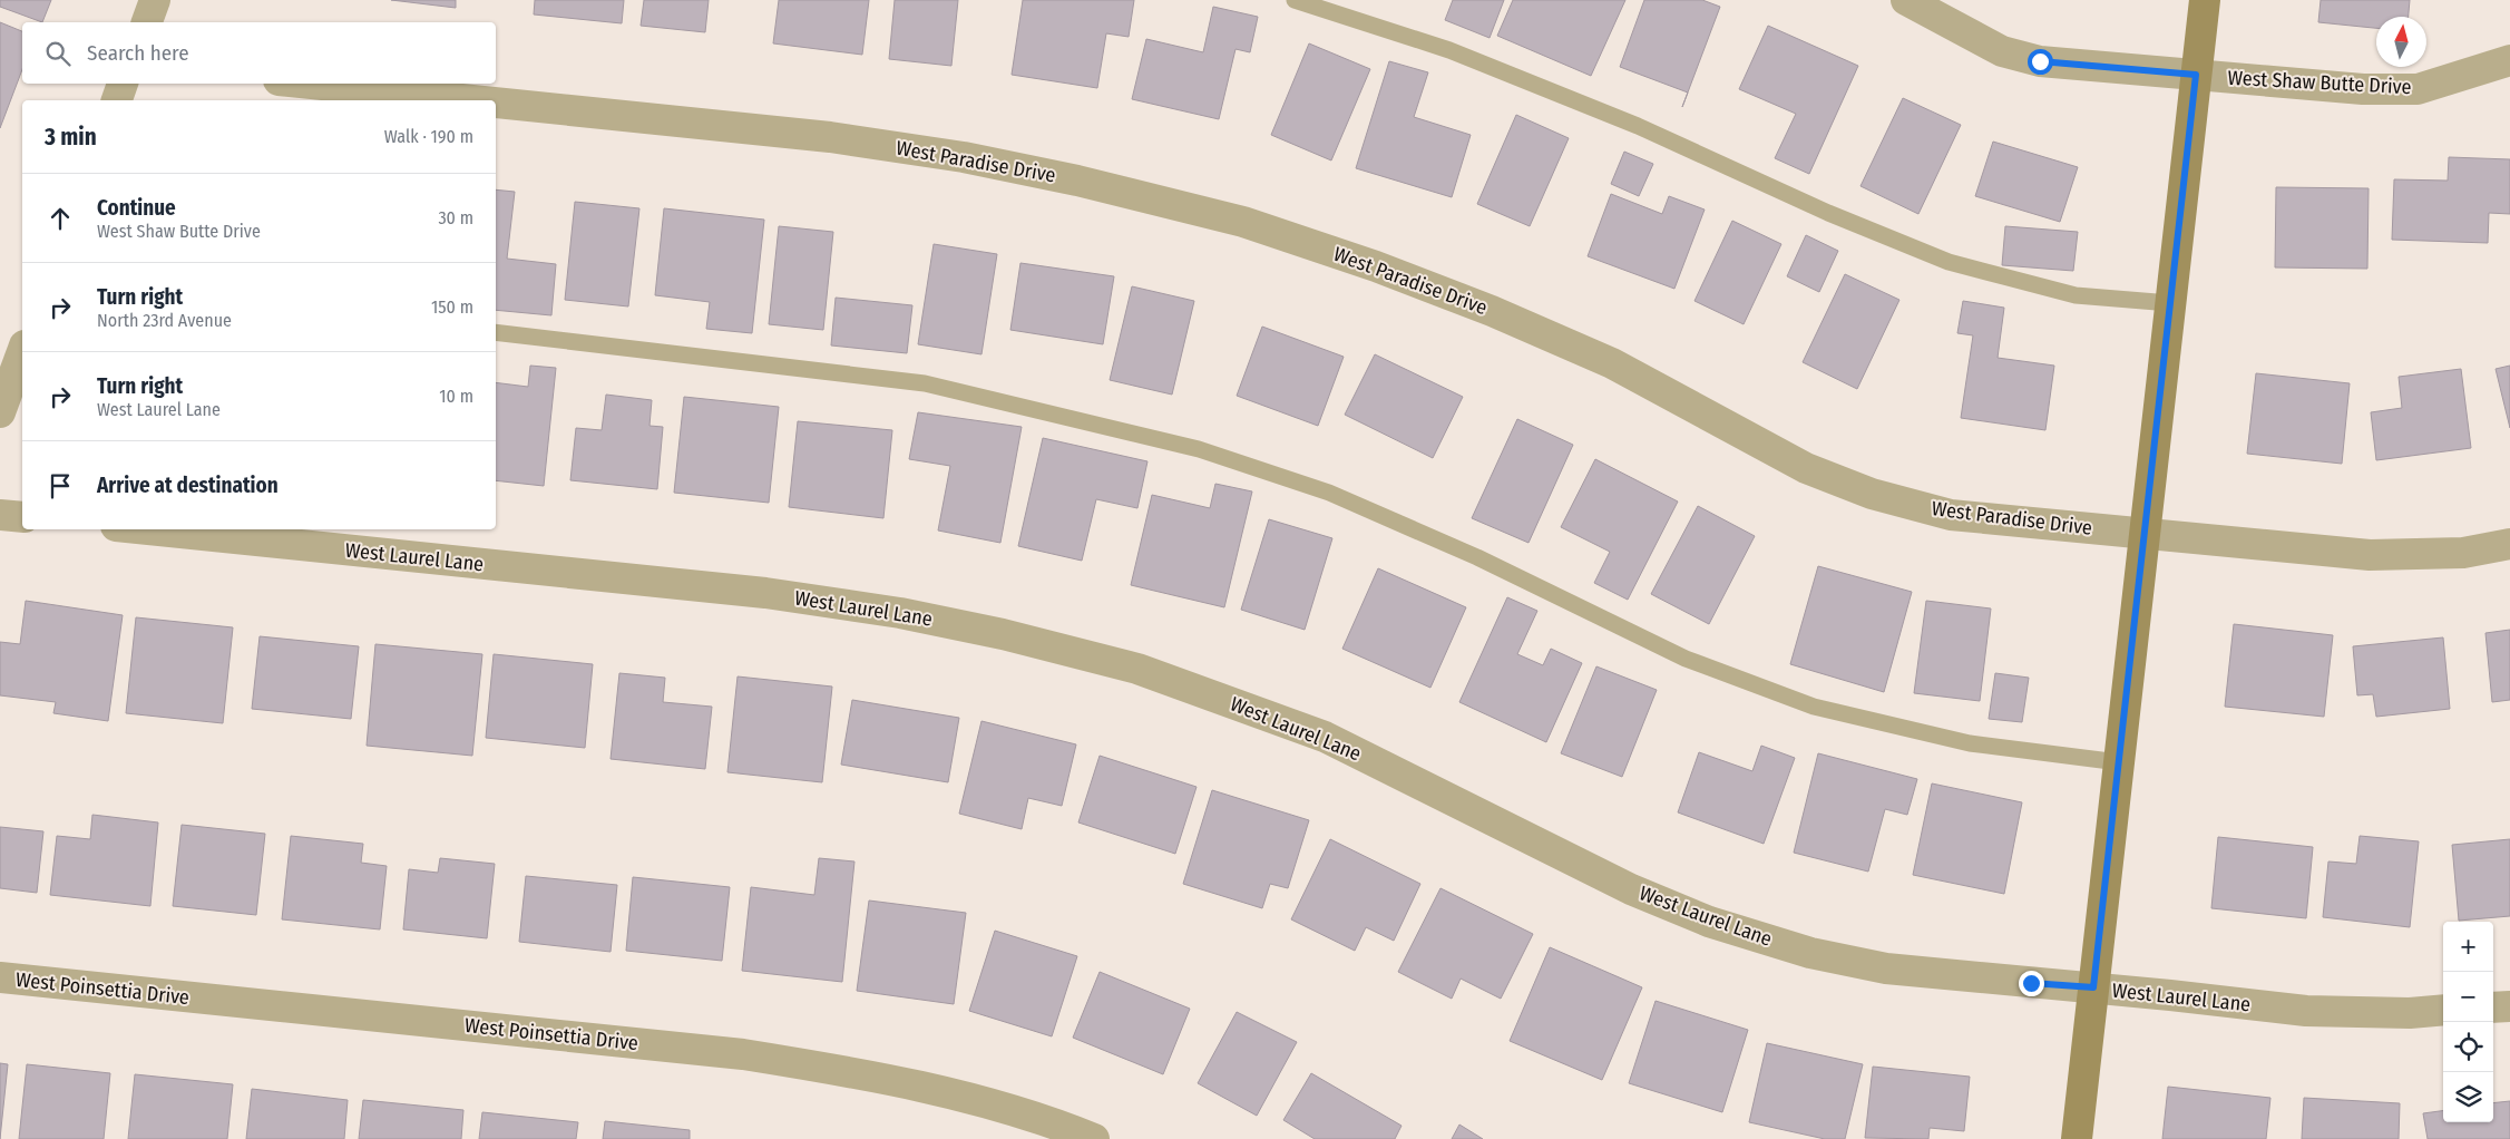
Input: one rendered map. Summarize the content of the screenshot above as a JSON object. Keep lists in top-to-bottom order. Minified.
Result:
{"streets":{"street":["West Shaw Butte Drive","West Paradise Drive","West Laurel Lane","West Poinsettia Drive"]},"north":"top","page":{"search":"Search here","heading":["3 min","Walk · 190 m"],"list":[["Continue","West Shaw Butte Drive","30 m"],["Turn right","North 23rd Avenue","150 m"],["Turn right","West Laurel Lane","10 m"],"Arrive at destination"],"map_buttons":["+","−"]}}
